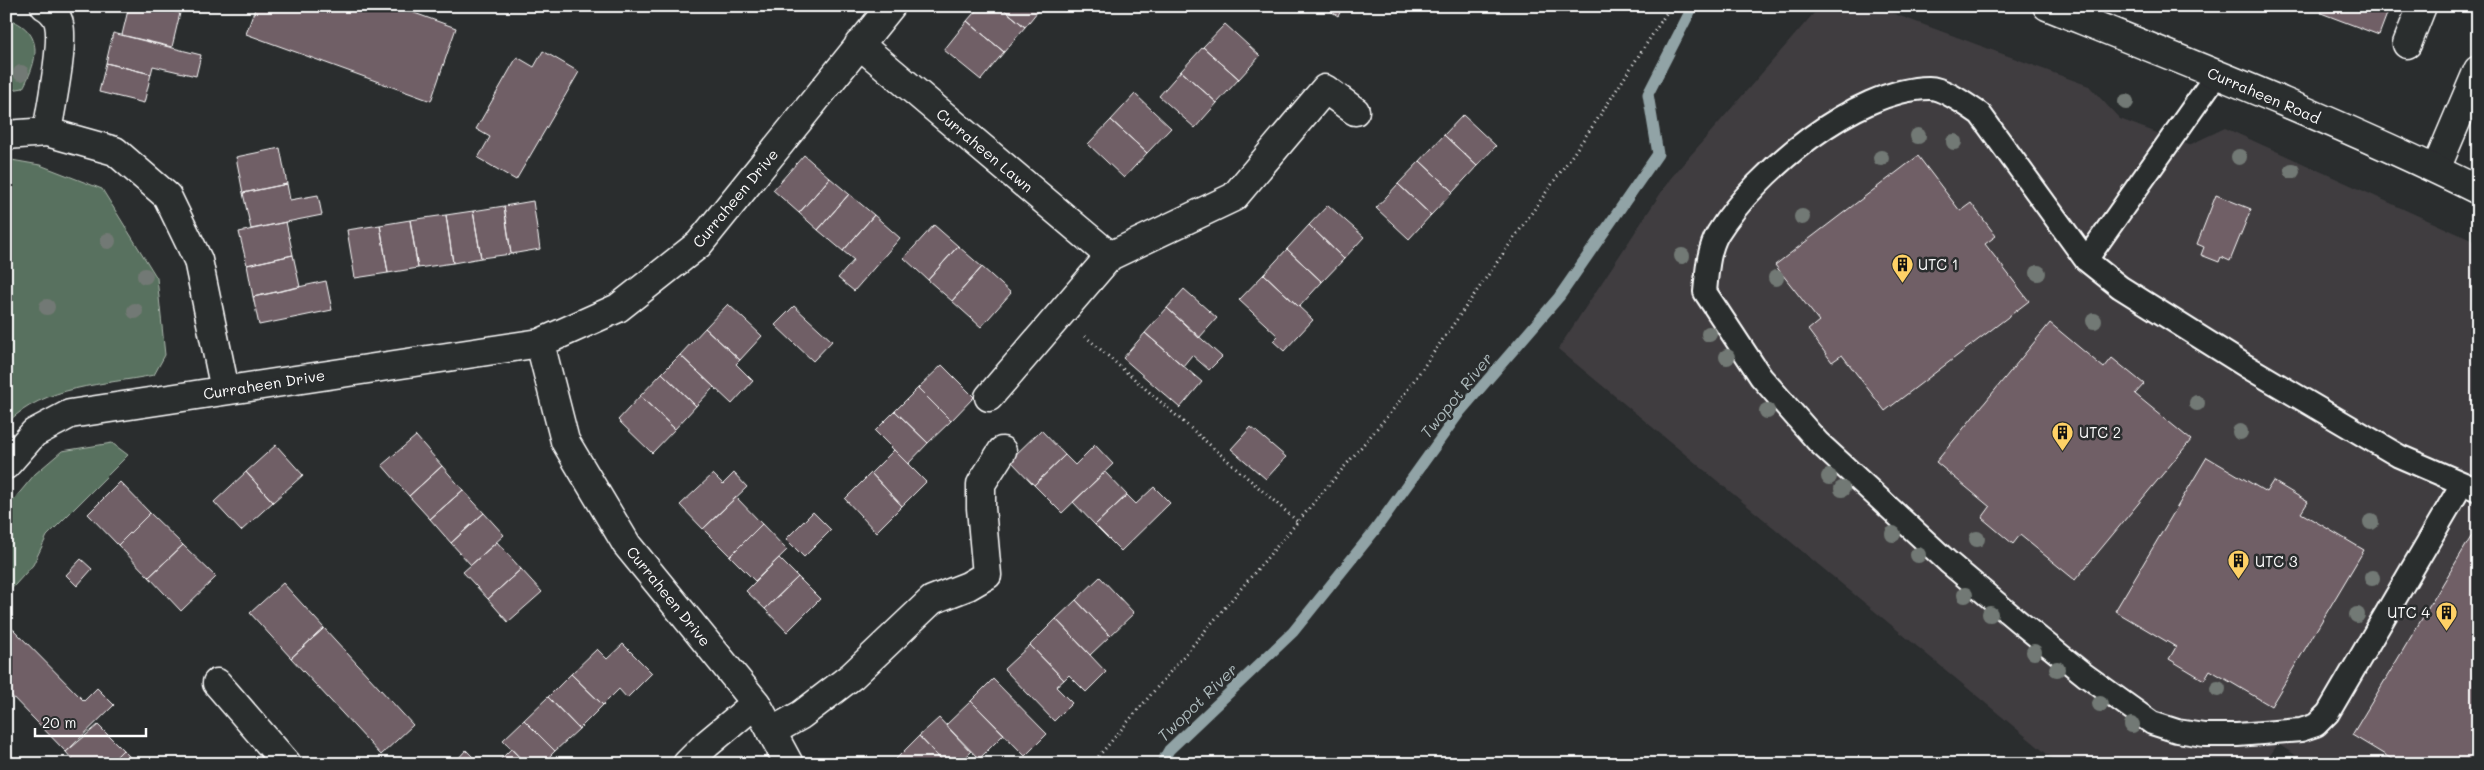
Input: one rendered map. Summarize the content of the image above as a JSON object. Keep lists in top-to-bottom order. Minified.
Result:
{"streets":{"street":["Curraheen Road","Curraheen Lawn","Curraheen Drive"]},"crossings":[["Curraheen Lawn","Curraheen Drive"]],"water":["Twopot River"],"places":{"building":["UTC 1","UTC 2","UTC 3","UTC 4"]},"scale_bar":"20 m"}
